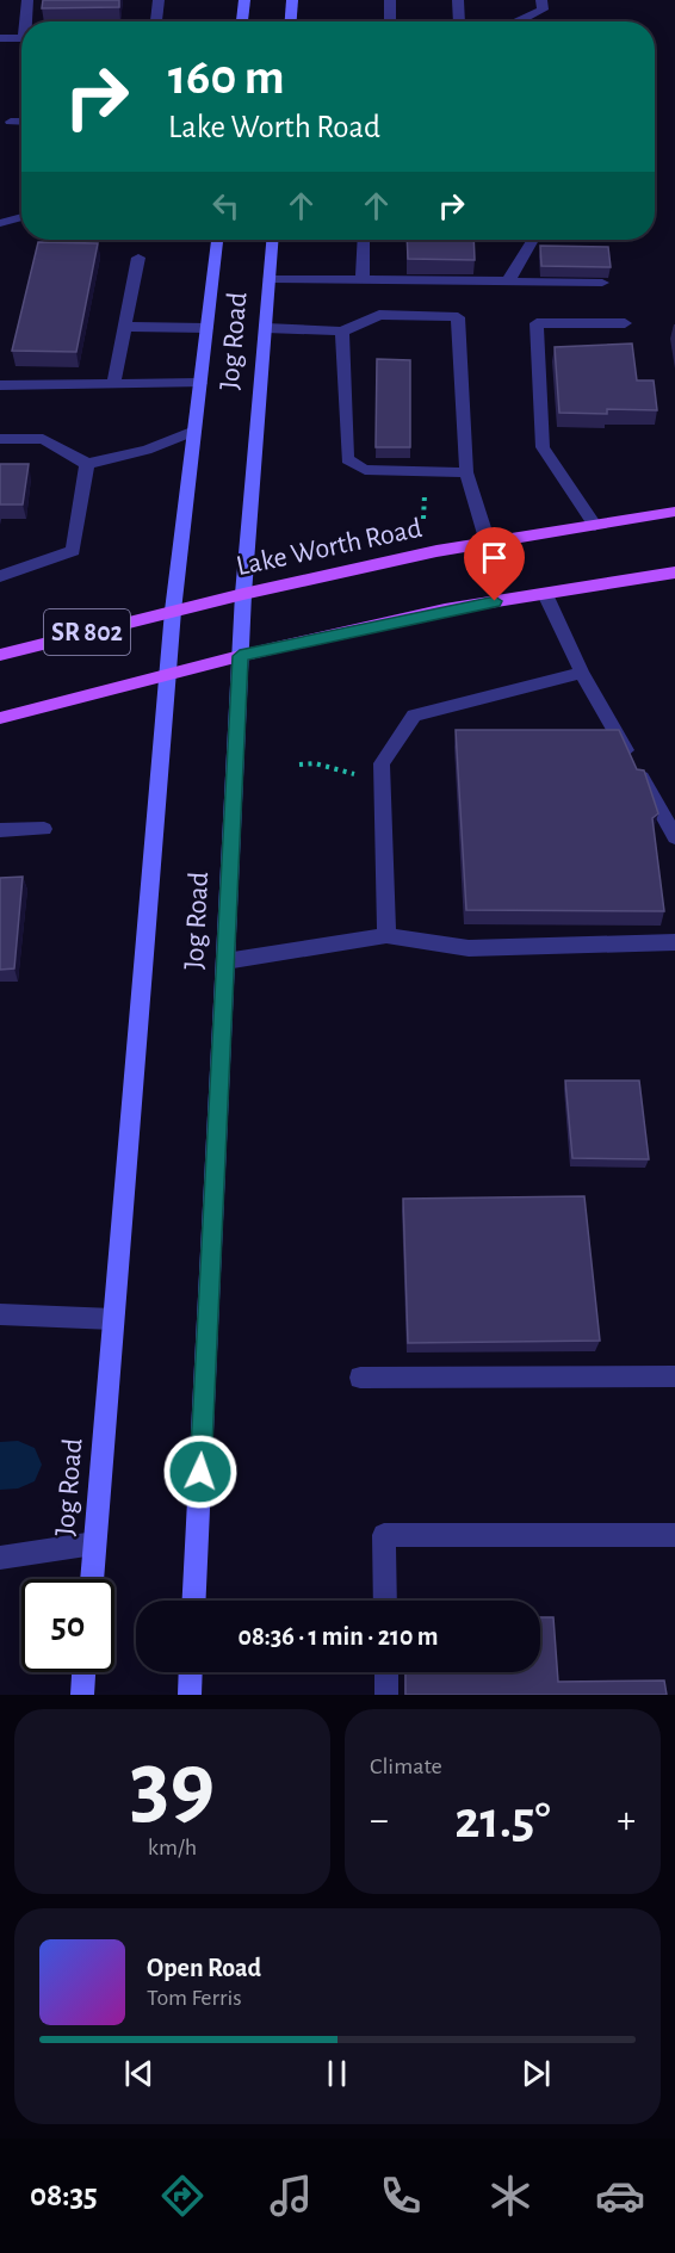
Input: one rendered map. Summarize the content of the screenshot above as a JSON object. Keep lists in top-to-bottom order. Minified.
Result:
{"streets":{"main road":["Jog Road","Lake Worth Road","SR 802"]},"crossings":[["Jog Road","Lake Worth Road"],["Jog Road","SR 802"]],"page":{"turn":["160 m","Lake Worth Road"],"limit":"50","trip":"08:36 · 1 min · 210 m","tile":[["39","km/h"],"Climate"],"heat":["−","21.5°","+"],"song":["Open Road","Tom Ferris"],"tabs":"08:35"}}
